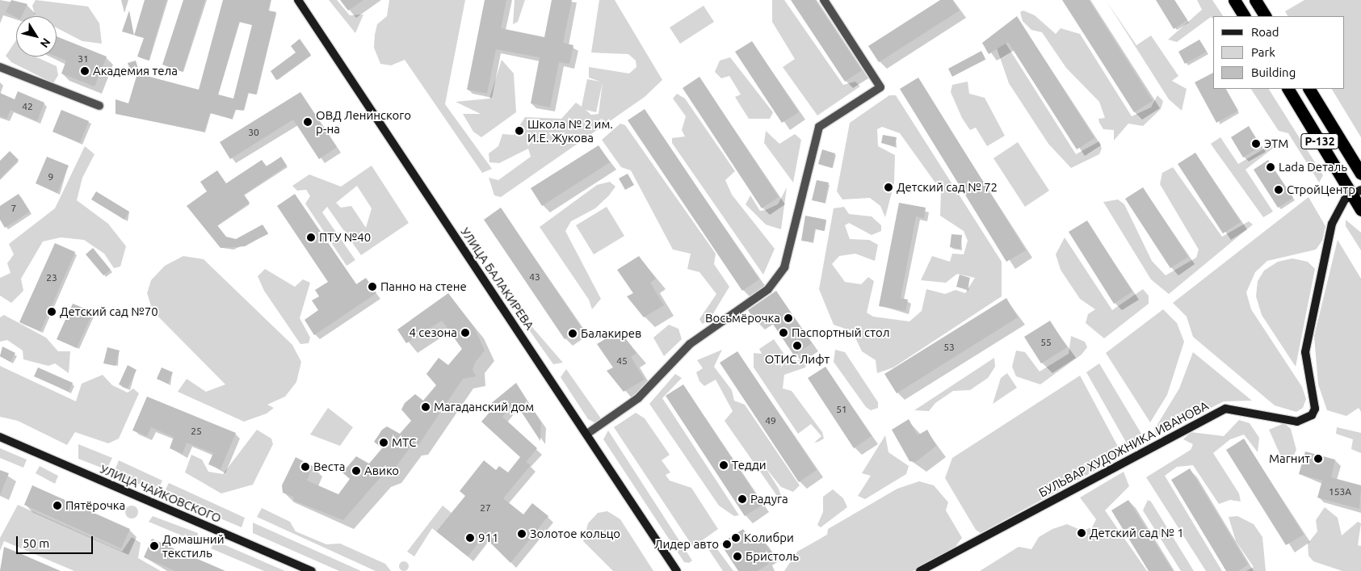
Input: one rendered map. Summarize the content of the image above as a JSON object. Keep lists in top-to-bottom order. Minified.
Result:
{"streets":{"highway":["Р-132"],"street":["УЛИЦА БАЛАКИРЕВА","БУЛЬВАР ХУДОЖНИКА ИВАНОВА","УЛИЦА ЧАЙКОВСКОГО"]},"crossings":[["Р-132","БУЛЬВАР ХУДОЖНИКА ИВАНОВА"]],"places":["Академия тела","ОВД Ленинского р-на","Школа № 2 им. И.Е. Жукова","ЭТМ","Lada Dеталь","Детский сад № 72","СтройЦентр","ПТУ №40","Панно на стене","Детский сад №70","Восьмёрочка","4 сезона","Паспортный стол","Балакирев","ОТИС Лифт","Магаданский дом","МТС","Магнит","Тедди","Веста","Авико","Радуга","Пятёрочка","Детский сад № 1","Золотое кольцо","911","Колибри","Лидер авто","Домашний текстиль","Бристоль"],"house_numbers":["31","42","30","9","7","43","23","55","53","45","51","49","25","153А","27"],"legend":["Road","Park","Building"],"scale_bar":"50 m","north":"bottom right"}
